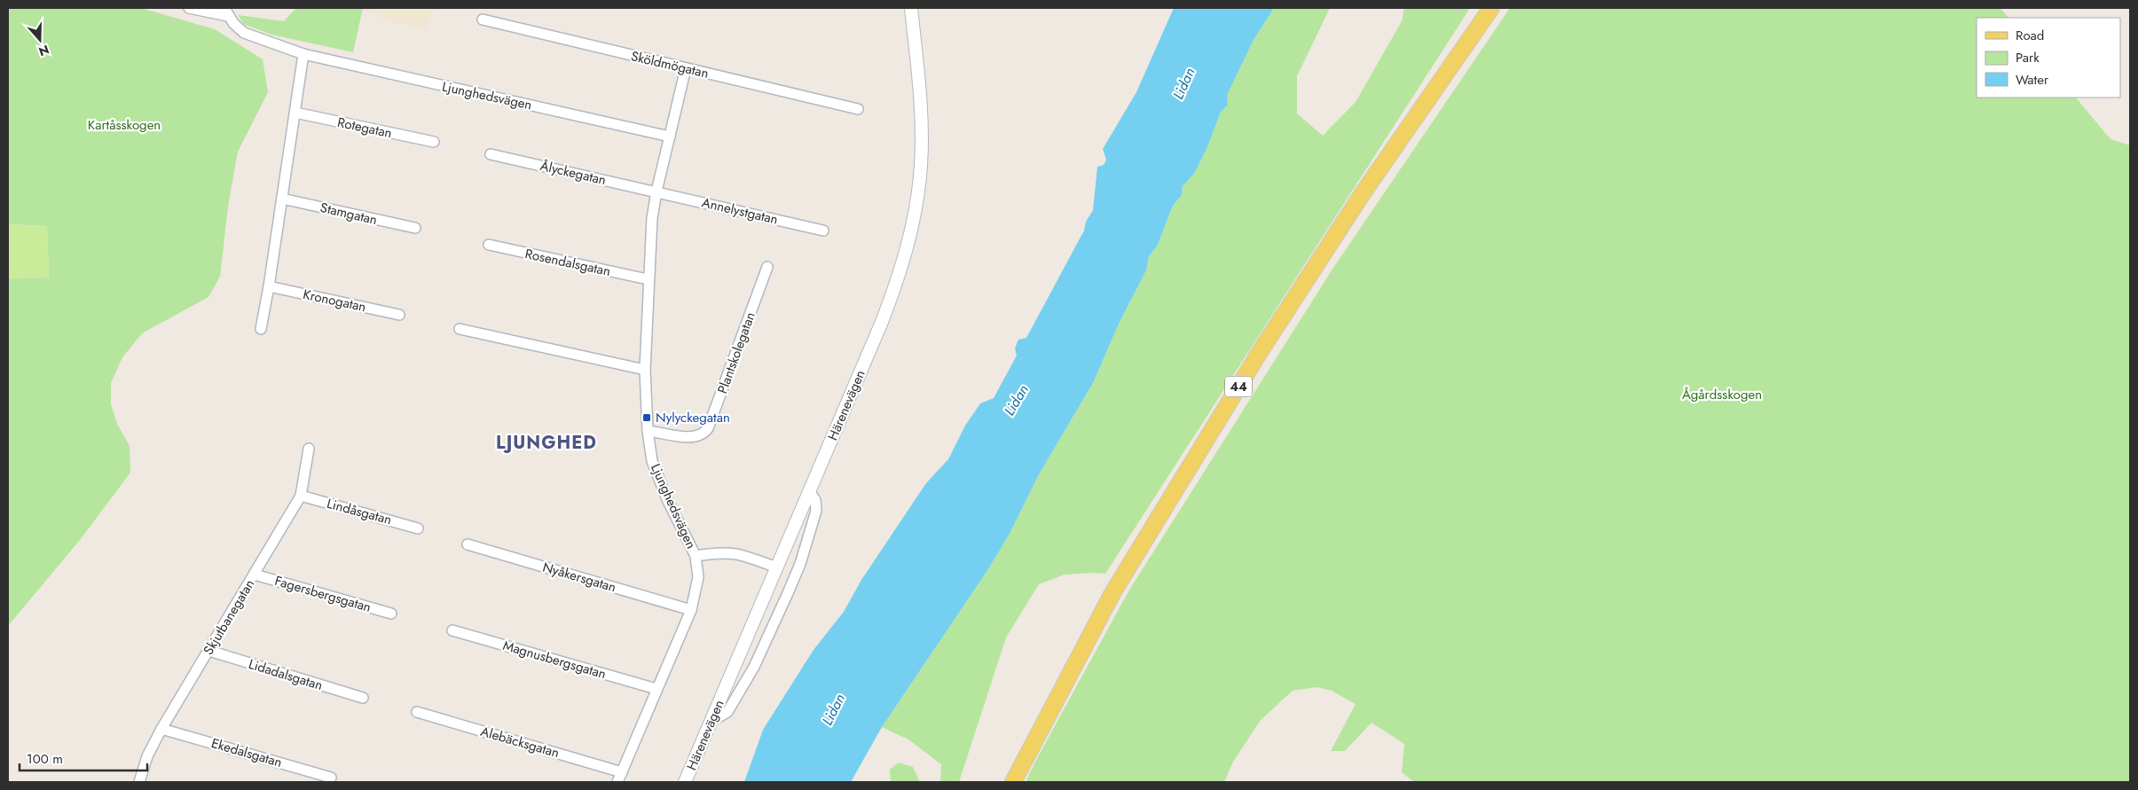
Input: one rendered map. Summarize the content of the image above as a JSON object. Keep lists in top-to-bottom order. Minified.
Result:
{"streets":{"main road":["44"],"street":["Sköldmögatan","Ljunghedsvägen","Rotegatan","Ålyckegatan","Annelystgatan","Stamgatan","Rosendalsgatan","Kronogatan","Plantskolegatan","Härenevägen","Lindåsgatan","Nyåkersgatan","Fagersbergsgatan","Skjutbanegatan","Magnusbergsgatan","Lidadalsgatan","Alebäcksgatan","Ekedalsgatan"]},"crossings":[["Sköldmögatan","Ljunghedsvägen"],["Ljunghedsvägen","Ålyckegatan"],["Ljunghedsvägen","Annelystgatan"],["Ljunghedsvägen","Rosendalsgatan"],["Ljunghedsvägen","Plantskolegatan"],["Ljunghedsvägen","Nyåkersgatan"],["Ljunghedsvägen","Magnusbergsgatan"],["Ljunghedsvägen","Alebäcksgatan"],["Ålyckegatan","Annelystgatan"],["Lindåsgatan","Skjutbanegatan"],["Fagersbergsgatan","Skjutbanegatan"],["Skjutbanegatan","Lidadalsgatan"],["Skjutbanegatan","Ekedalsgatan"]],"districts":["LJUNGHED"],"water":["Lidan"],"parks":["Kartåsskogen","Ågårdsskogen"],"places":{"transit":["Nylyckegatan"]},"legend":["Road","Park","Water"],"scale_bar":"100 m","north":"bottom"}
